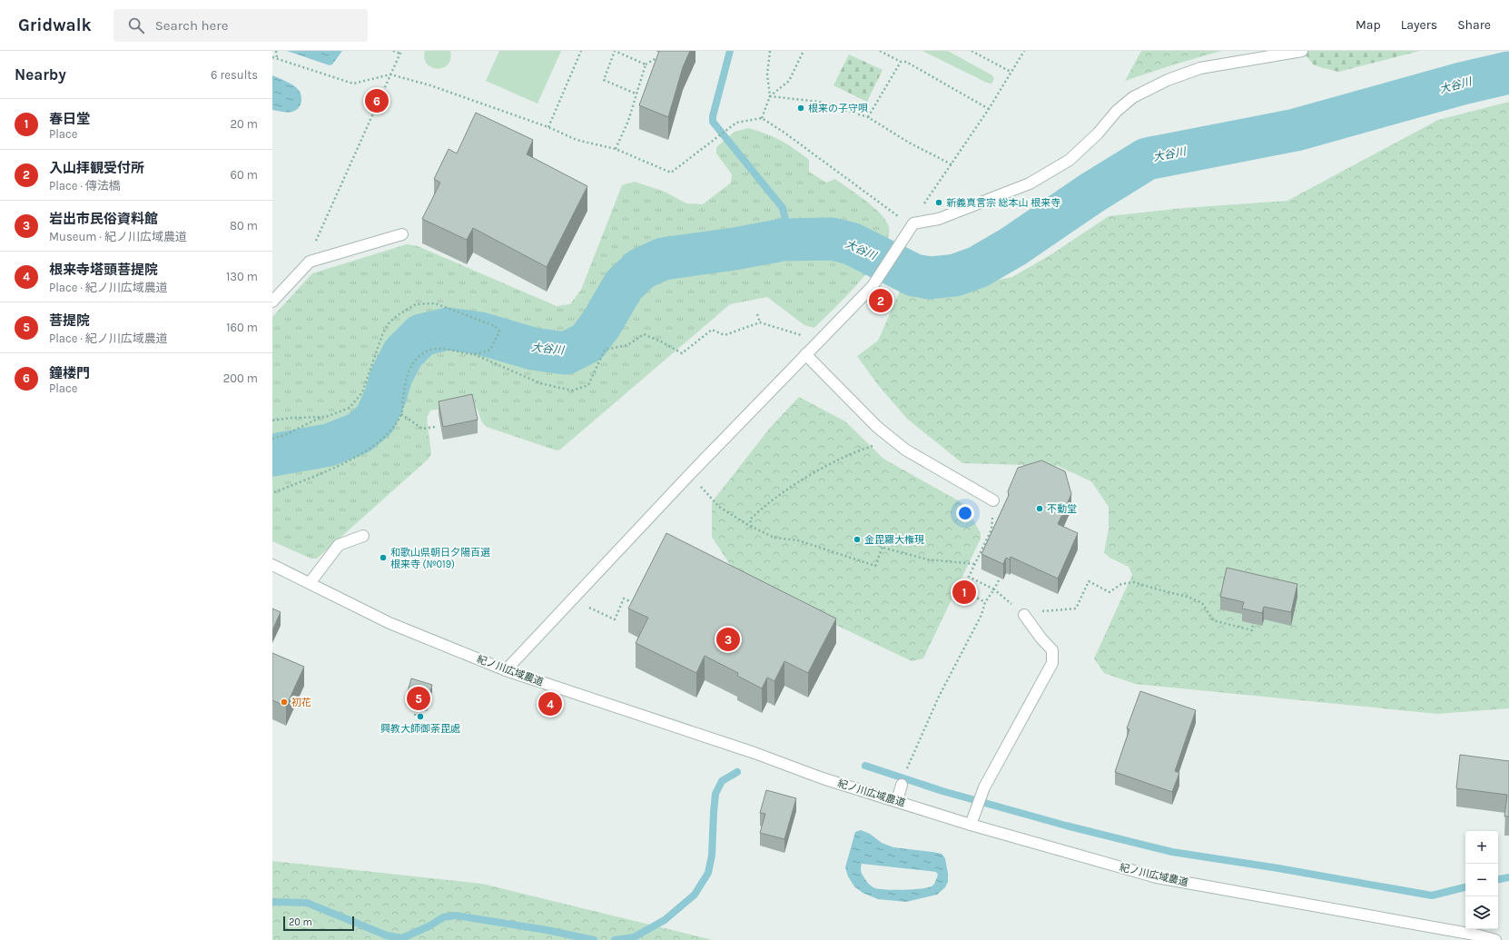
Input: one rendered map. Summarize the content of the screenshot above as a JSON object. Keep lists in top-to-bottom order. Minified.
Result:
{"streets":{"street":["紀ノ川広域農道"]},"water":["大谷川"],"places":["根来の子守唄","新義真言宗 総本山 根来寺","不動堂","金毘羅大権現","和歌山県朝日夕陽百選 根来寺 (№019)","初花","興教大師御荼毘處"],"scale_bar":"20 m","page":{"header":"Gridwalk","search":"Search here","nav":["Map","Layers","Share"],"heading":["Nearby","6 results"],"pins":["6","2","1","3","5","4"],"list":[{"mark":"1","name":"春日堂","note":"Place","value":"20 m"},{"mark":"2","name":"入山拝観受付所","note":"Place · 傳法橋","value":"60 m"},{"mark":"3","name":"岩出市民俗資料館","note":"Museum · 紀ノ川広域農道","value":"80 m"},{"mark":"4","name":"根来寺塔頭菩提院","note":"Place · 紀ノ川広域農道","value":"130 m"},{"mark":"5","name":"菩提院","note":"Place · 紀ノ川広域農道","value":"160 m"},{"mark":"6","name":"鐘楼門","note":"Place","value":"200 m"}],"map_buttons":["+","−"],"scale":"20 m"}}
